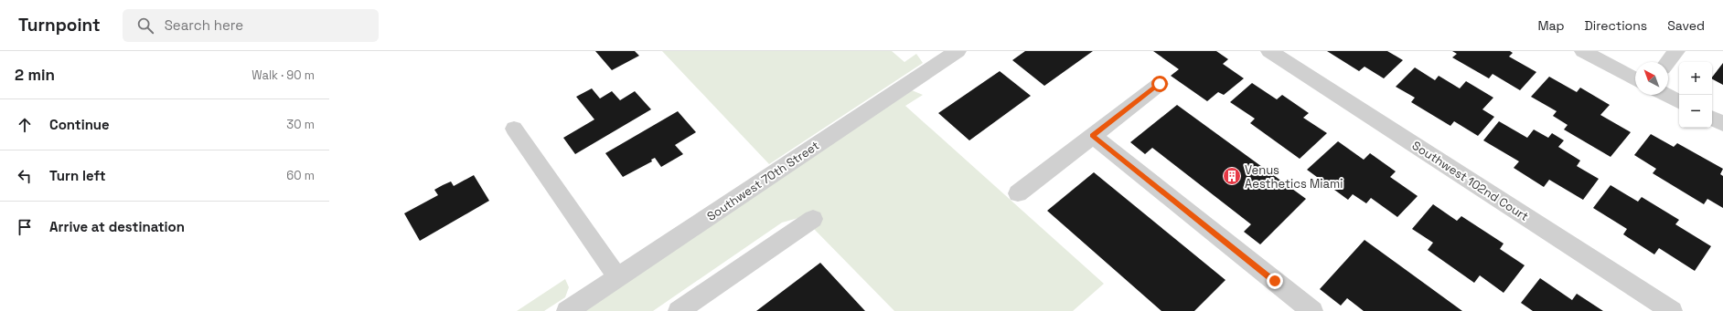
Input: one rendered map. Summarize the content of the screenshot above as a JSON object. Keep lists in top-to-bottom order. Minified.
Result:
{"streets":{"street":["Southwest 70th Street","Southwest 102nd Court"]},"places":{"building":["Venus Aesthetics Miami"]},"north":"top left","page":{"header":"Turnpoint","search":"Search here","nav":["Map","Directions","Saved"],"heading":["2 min","Walk · 90 m"],"map_buttons":["+","−"],"list":[["Continue","30 m"],["Turn left","60 m"],"Arrive at destination"]}}
